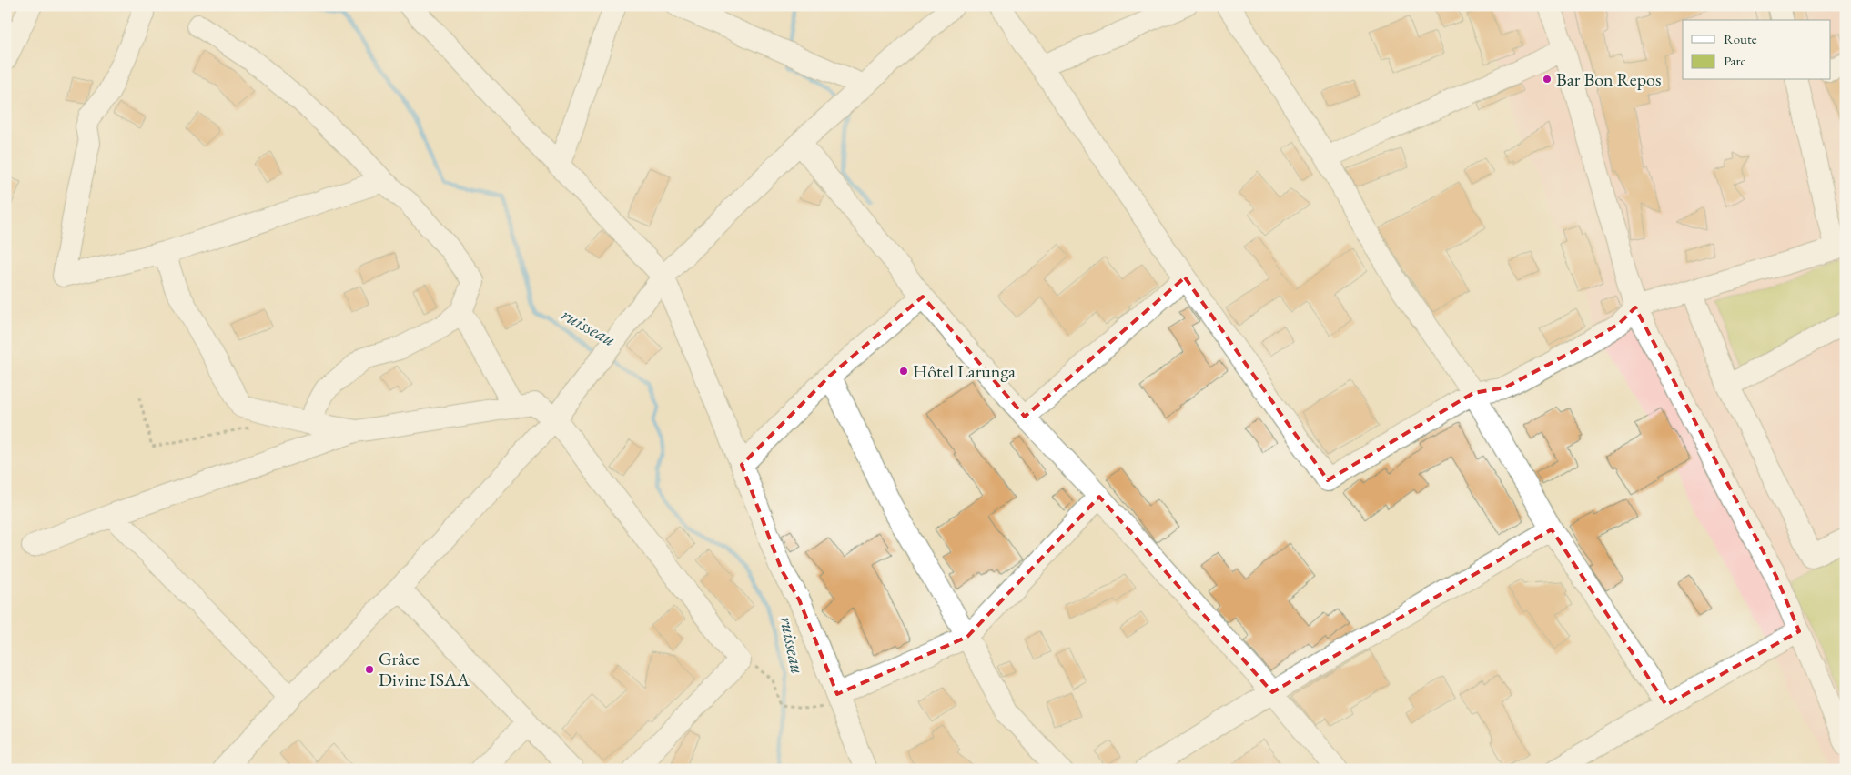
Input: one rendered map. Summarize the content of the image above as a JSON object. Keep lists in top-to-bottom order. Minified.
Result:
{"water":["ruisseau"],"places":["Bar Bon Repos","Hôtel Larunga","Grâce Divine ISAA"],"legend":["Route","Parc"]}
